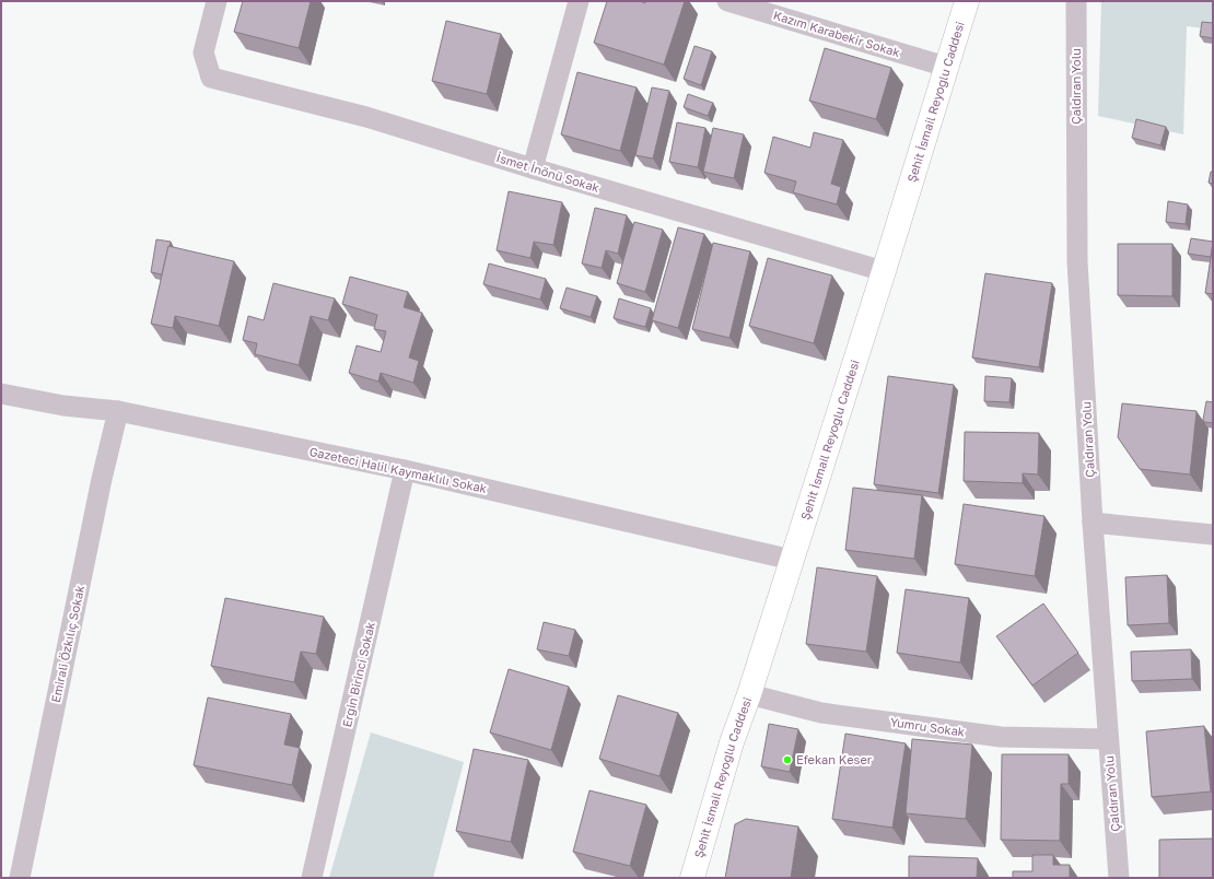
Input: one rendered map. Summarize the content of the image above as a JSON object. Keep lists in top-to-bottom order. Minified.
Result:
{"streets":{"street":["Kazım Karabekir Sokak","Çaldıran Yolu","Şehit İsmail Reyoğlu Caddesi","İsmet İnönü Sokak","Gazeteci Halil Kaymaklılı Sokak","Emirali Özkılıç Sokak","Ergin Birinci Sokak","Yumru Sokak"]},"crossings":[["Kazım Karabekir Sokak","Şehit İsmail Reyoğlu Caddesi"],["Çaldıran Yolu","Yumru Sokak"],["Şehit İsmail Reyoğlu Caddesi","İsmet İnönü Sokak"],["Şehit İsmail Reyoğlu Caddesi","Gazeteci Halil Kaymaklılı Sokak"],["Şehit İsmail Reyoğlu Caddesi","Yumru Sokak"],["Gazeteci Halil Kaymaklılı Sokak","Emirali Özkılıç Sokak"],["Gazeteci Halil Kaymaklılı Sokak","Ergin Birinci Sokak"]],"places":["Efekan Keser"]}
